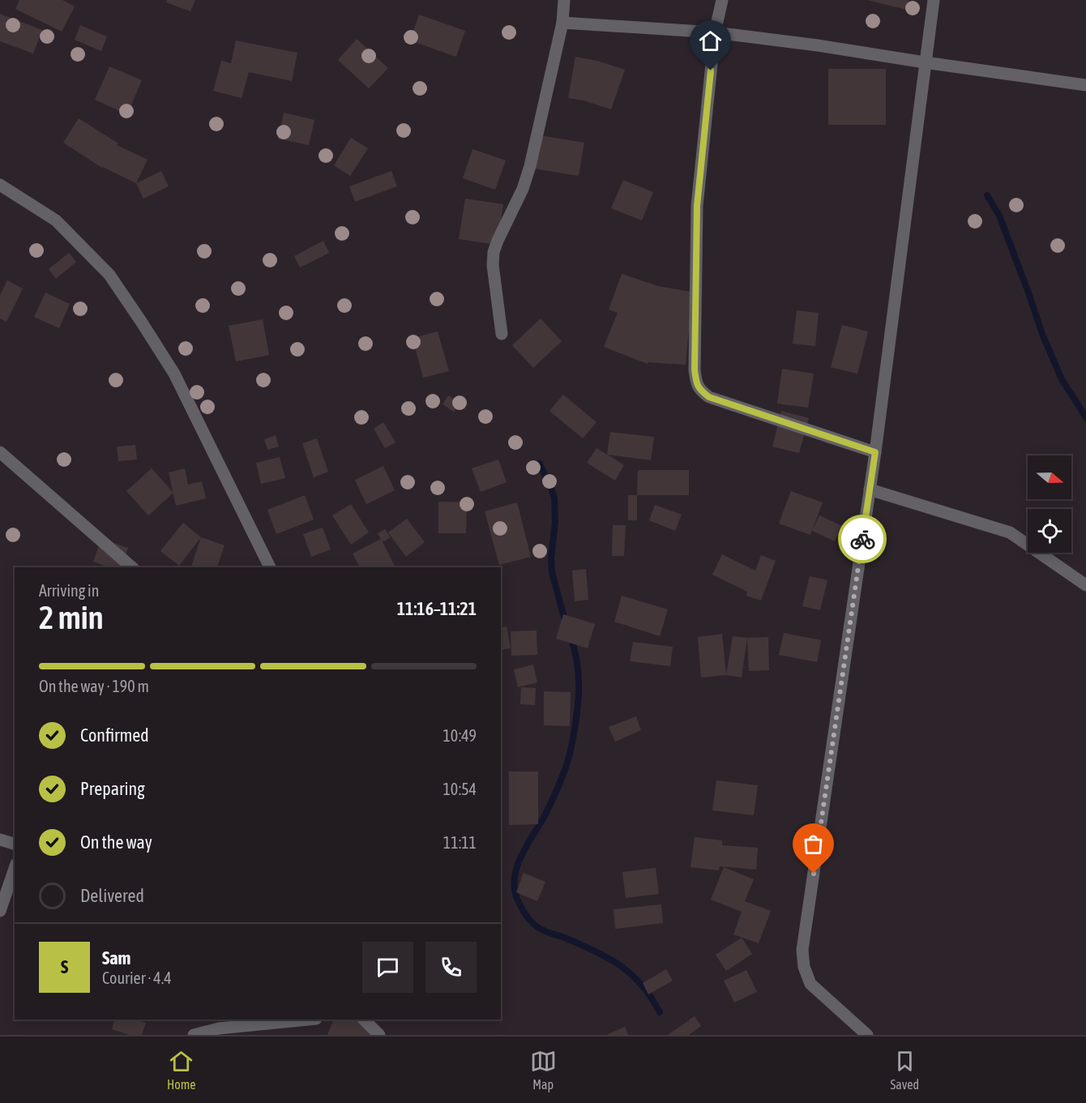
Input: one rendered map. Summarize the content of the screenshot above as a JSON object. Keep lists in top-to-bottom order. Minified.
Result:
{"north":"right","page":{"heading":["2 min","Arriving in","11:16–11:21"],"panel":["Sam","Courier · 4.4"],"bar":"On the way · 190 m","list":[["Confirmed","10:49"],["Preparing","10:54"],["On the way","11:11"],"Delivered"],"round":"S","tabs":["Home","Map","Saved"]}}
